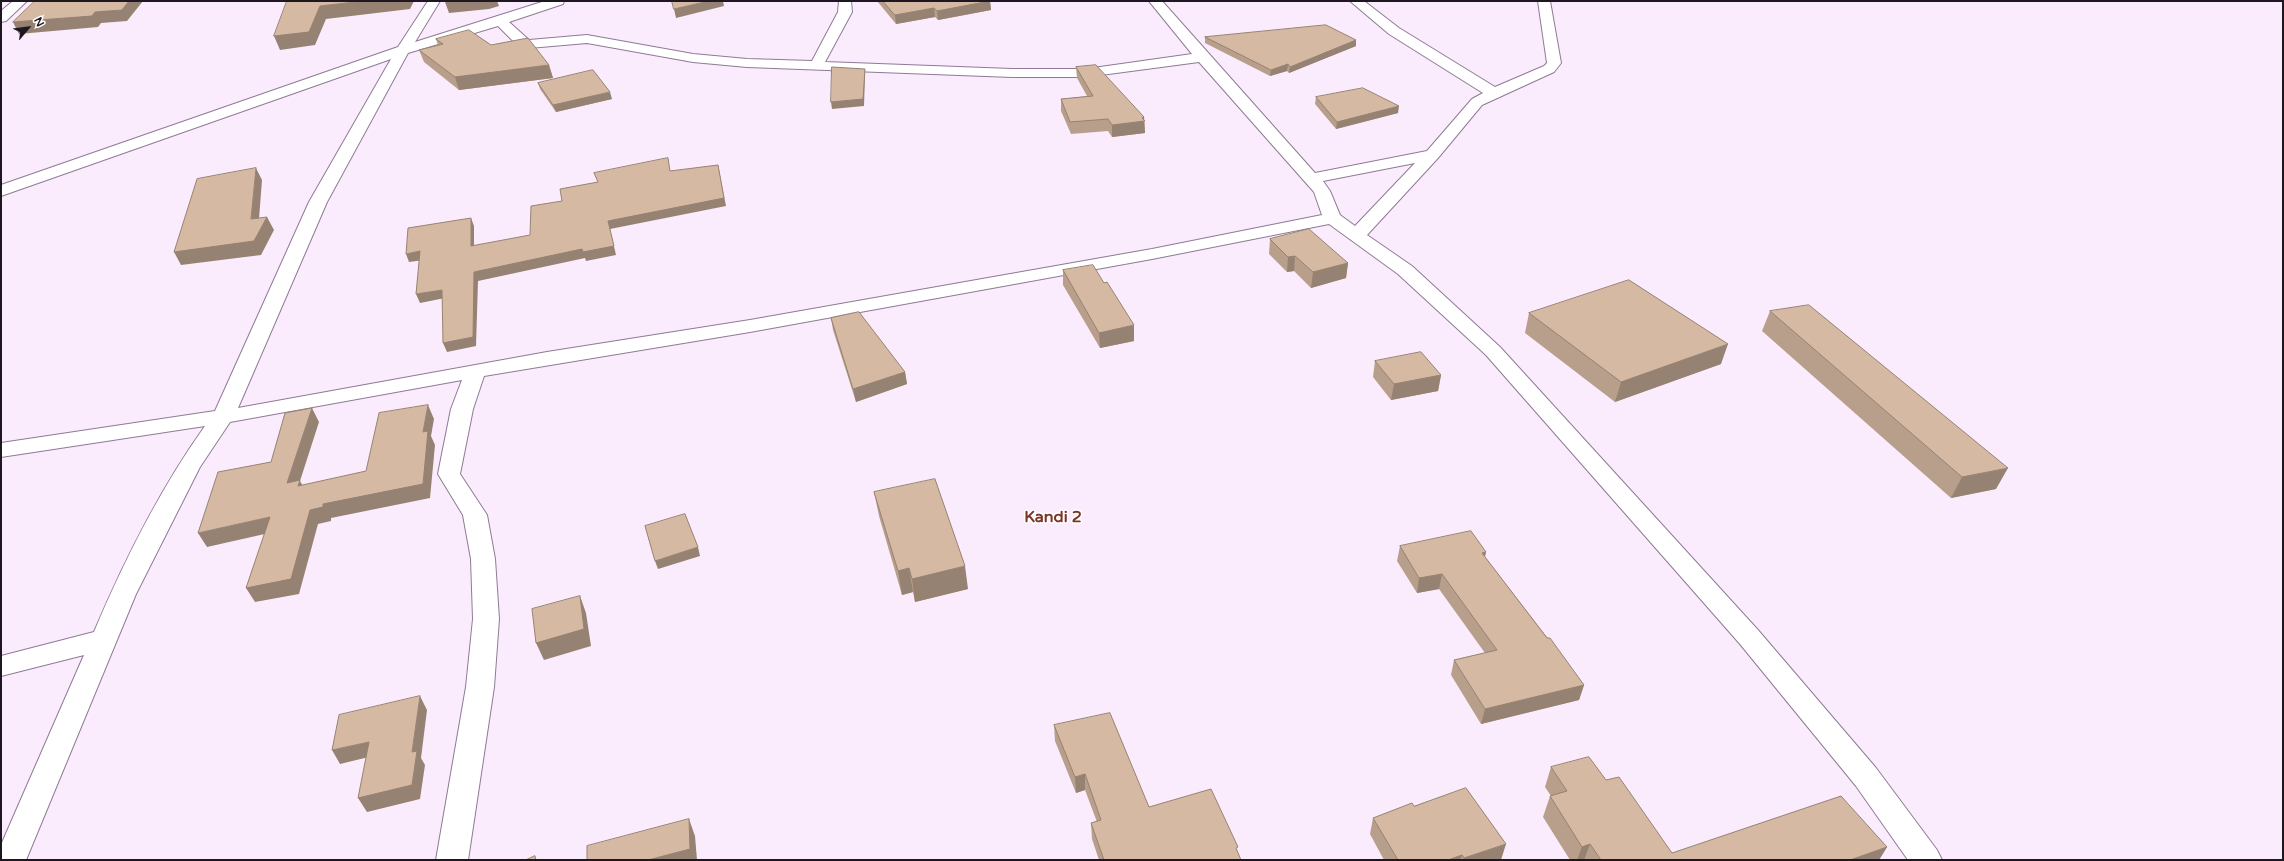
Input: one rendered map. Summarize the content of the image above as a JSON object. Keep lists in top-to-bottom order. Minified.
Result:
{"districts":["Kandi 2"],"north":"top right"}
